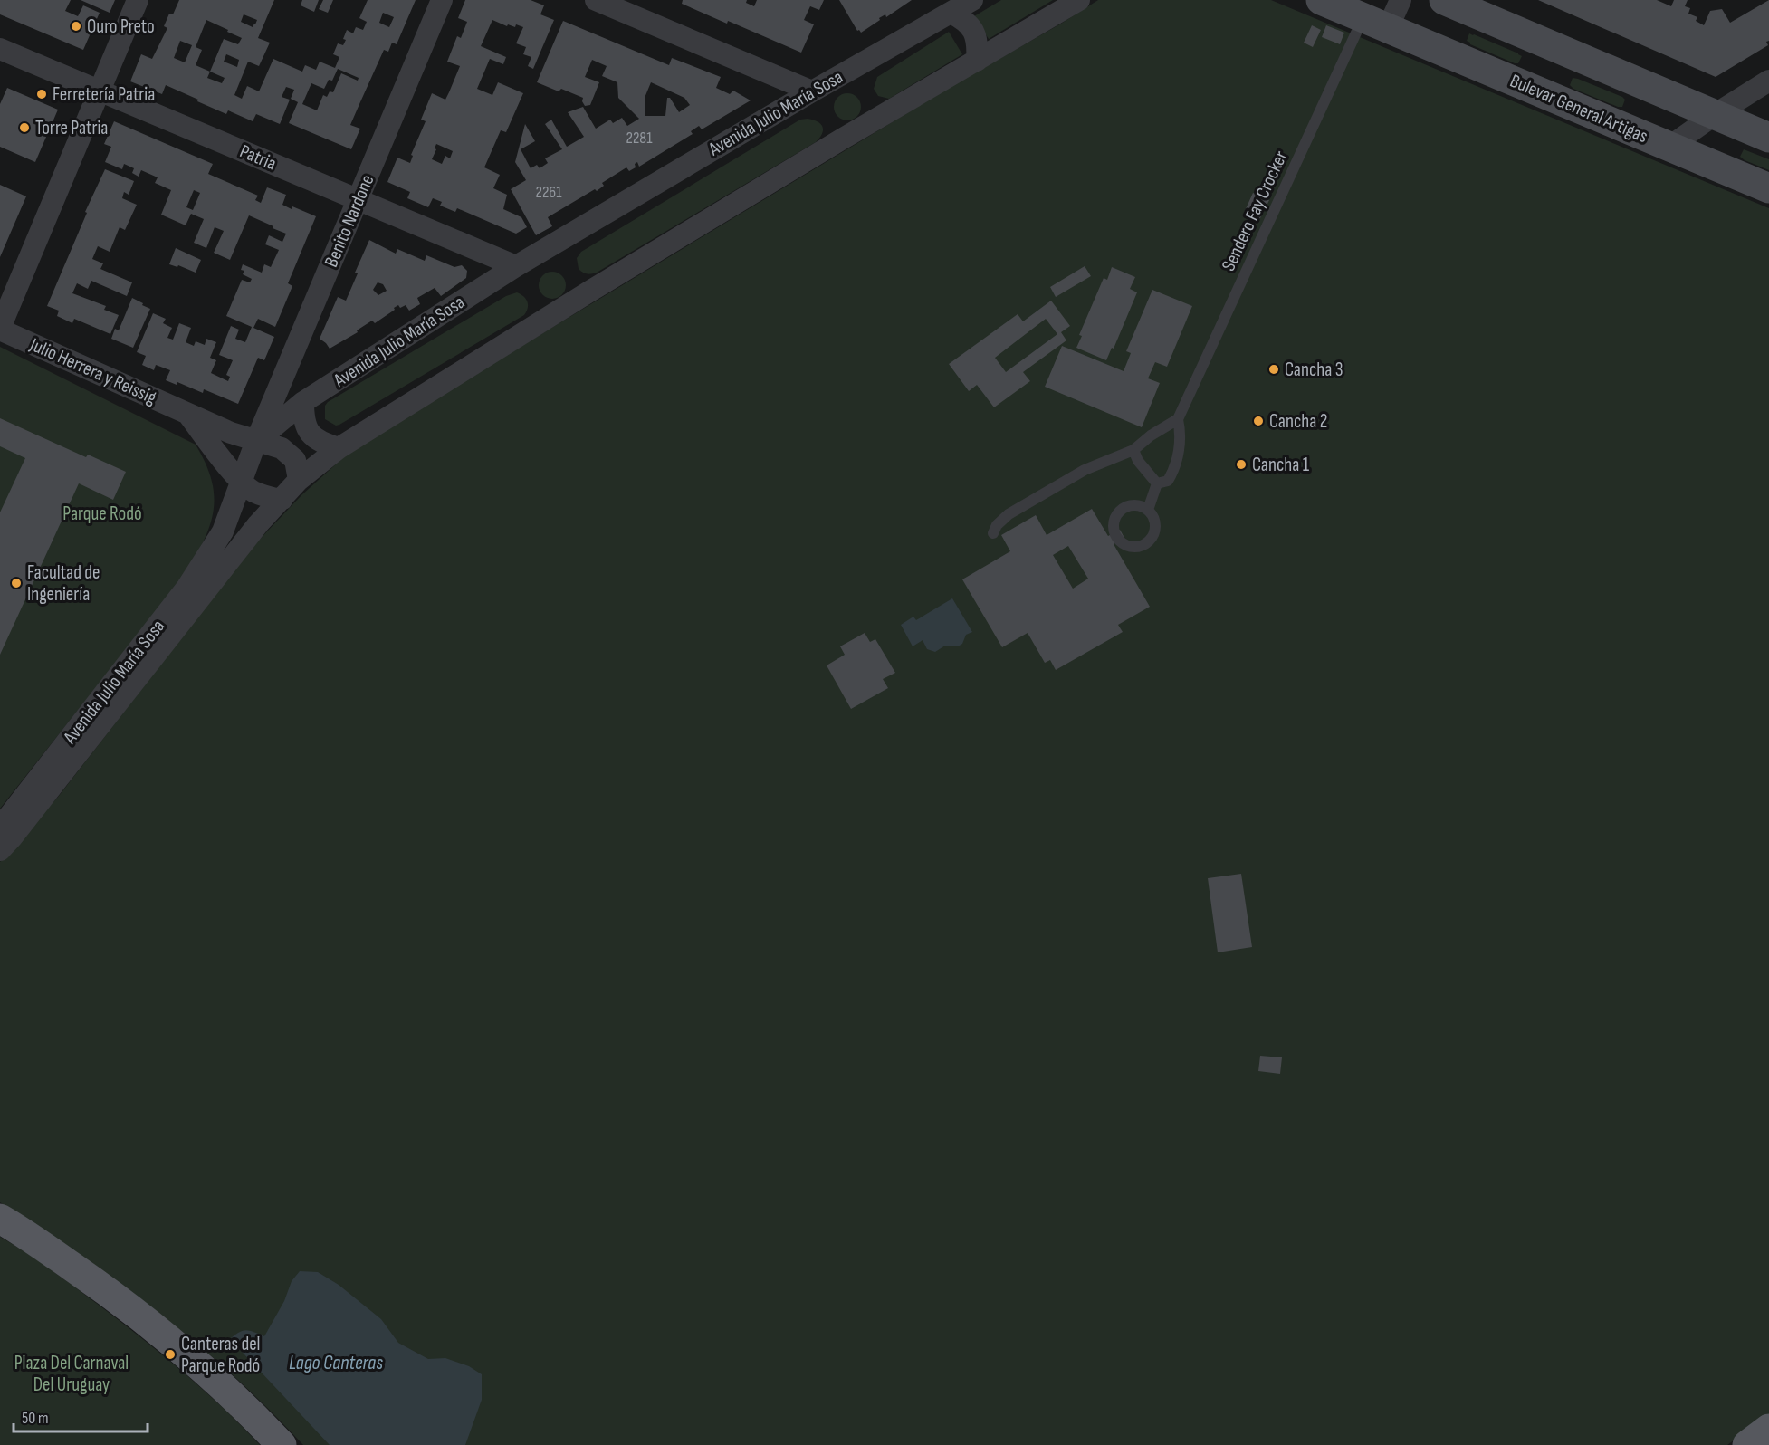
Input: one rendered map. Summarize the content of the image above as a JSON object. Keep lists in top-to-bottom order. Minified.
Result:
{"streets":{"main road":["Bulevar General Artigas"],"street":["Avenida Julio María Sosa","Patria","Benito Nardone","Julio Herrera y Reissig"],"lane":["Sendero Fay Crocker"]},"crossings":[["Bulevar General Artigas","Sendero Fay Crocker"],["Avenida Julio María Sosa","Patria"],["Avenida Julio María Sosa","Benito Nardone"],["Avenida Julio María Sosa","Julio Herrera y Reissig"],["Patria","Benito Nardone"],["Benito Nardone","Julio Herrera y Reissig"]],"water":["Lago Canteras"],"parks":["Parque Rodó","Plaza Del Carnaval Del Uruguay"],"places":["Ouro Preto","Ferretería Patria","Torre Patria","Cancha 3","Cancha 2","Cancha 1","Facultad de Ingeniería","Canteras del Parque Rodó"],"house_numbers":["2281","2261"],"scale_bar":"50 m"}
